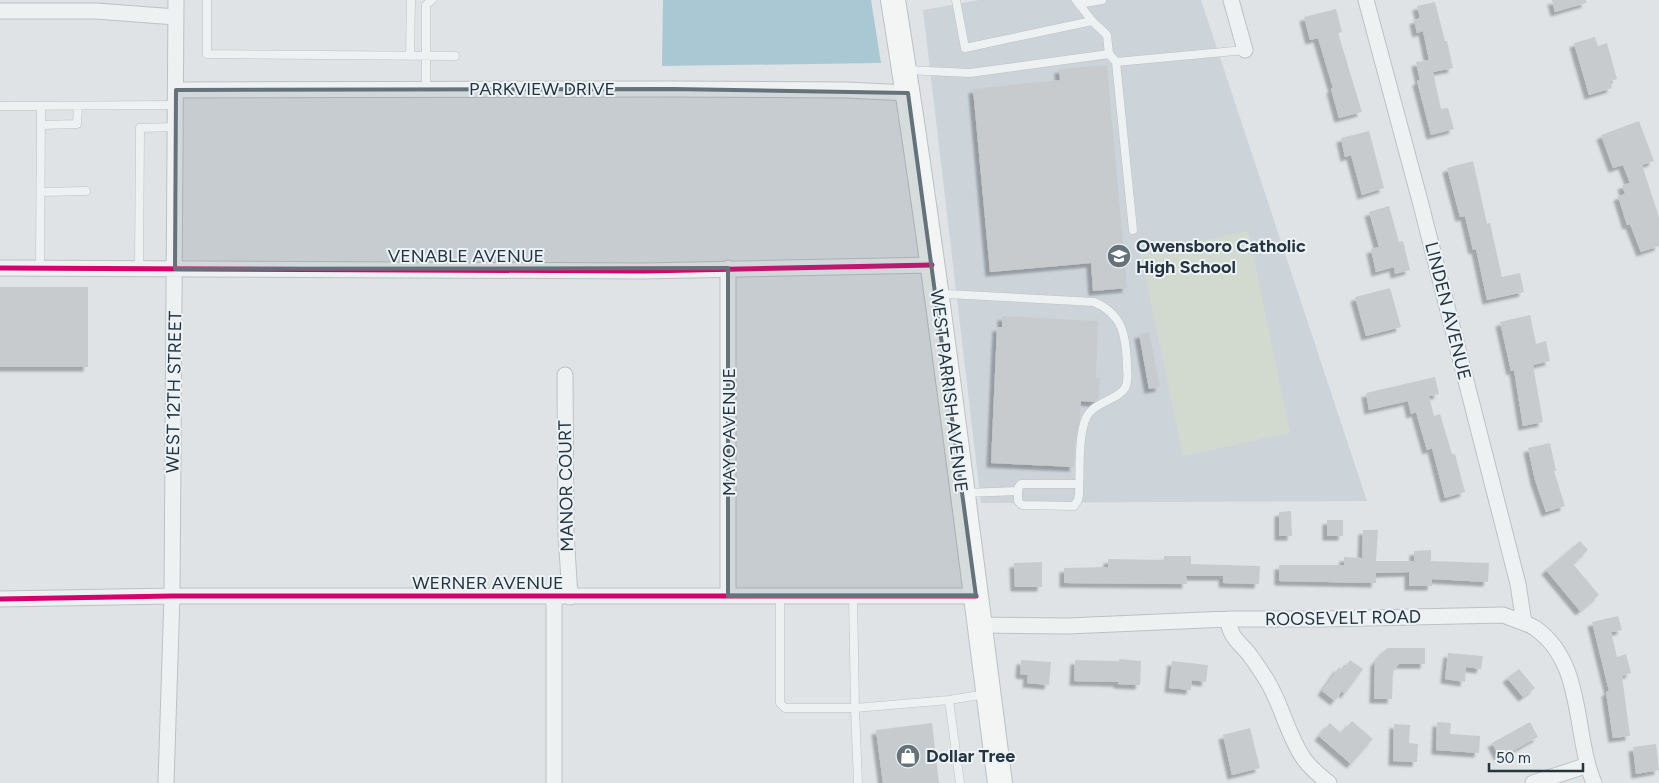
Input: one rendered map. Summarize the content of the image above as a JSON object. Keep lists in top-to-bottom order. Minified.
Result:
{"streets":{"main road":["WEST PARRISH AVENUE"],"street":["PARKVIEW DRIVE","VENABLE AVENUE","LINDEN AVENUE","WEST 12TH STREET","MAYO AVENUE","MANOR COURT","WERNER AVENUE","ROOSEVELT ROAD"]},"crossings":[["PARKVIEW DRIVE","WEST PARRISH AVENUE"],["PARKVIEW DRIVE","WEST 12TH STREET"],["VENABLE AVENUE","WEST PARRISH AVENUE"],["VENABLE AVENUE","WEST 12TH STREET"],["VENABLE AVENUE","MAYO AVENUE"],["LINDEN AVENUE","ROOSEVELT ROAD"],["WEST PARRISH AVENUE","WERNER AVENUE"],["WEST PARRISH AVENUE","ROOSEVELT ROAD"],["WEST 12TH STREET","WERNER AVENUE"],["MAYO AVENUE","WERNER AVENUE"],["MANOR COURT","WERNER AVENUE"]],"places":{"school or university":["Owensboro Catholic High School"],"shop":["Dollar Tree"]},"scale_bar":"50 m"}
